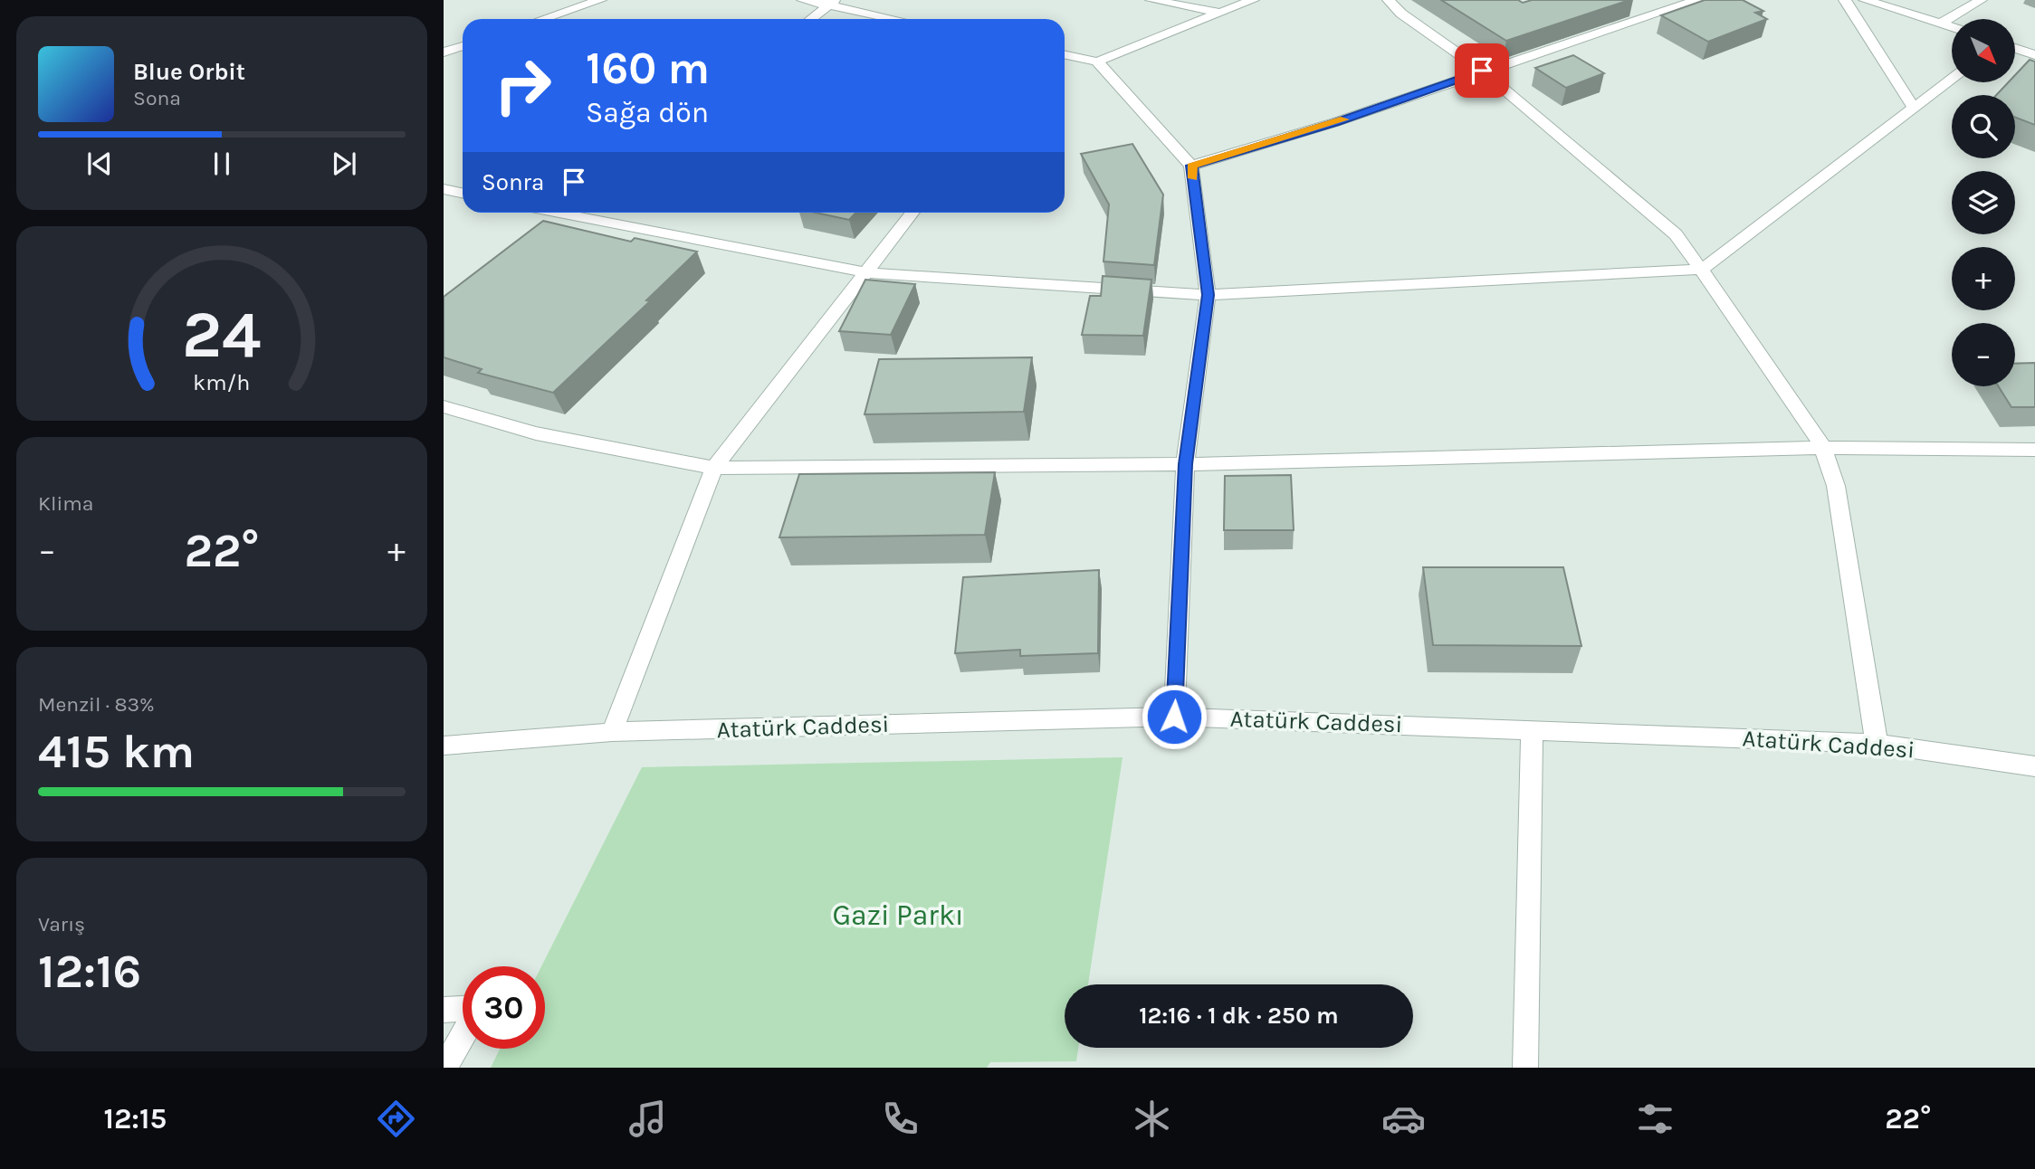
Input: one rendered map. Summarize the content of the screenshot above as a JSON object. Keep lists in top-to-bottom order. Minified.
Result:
{"streets":{"street":["Atatürk Caddesi"]},"parks":["Gazi Parkı"],"north":"bottom right","page":{"map_buttons":["+","−"],"turn":["160 m","Sağa dön"],"song":["Blue Orbit","Sona"],"then":"Sonra","tile":["Klima",["Menzil · 83%","415 km"],["Varış","12:16"]],"heat":["−","22°","+"],"limit":"30","trip":"12:16 · 1 dk · 250 m","tabs":["12:15","22°"],"gauge":["24","km/h"]}}
